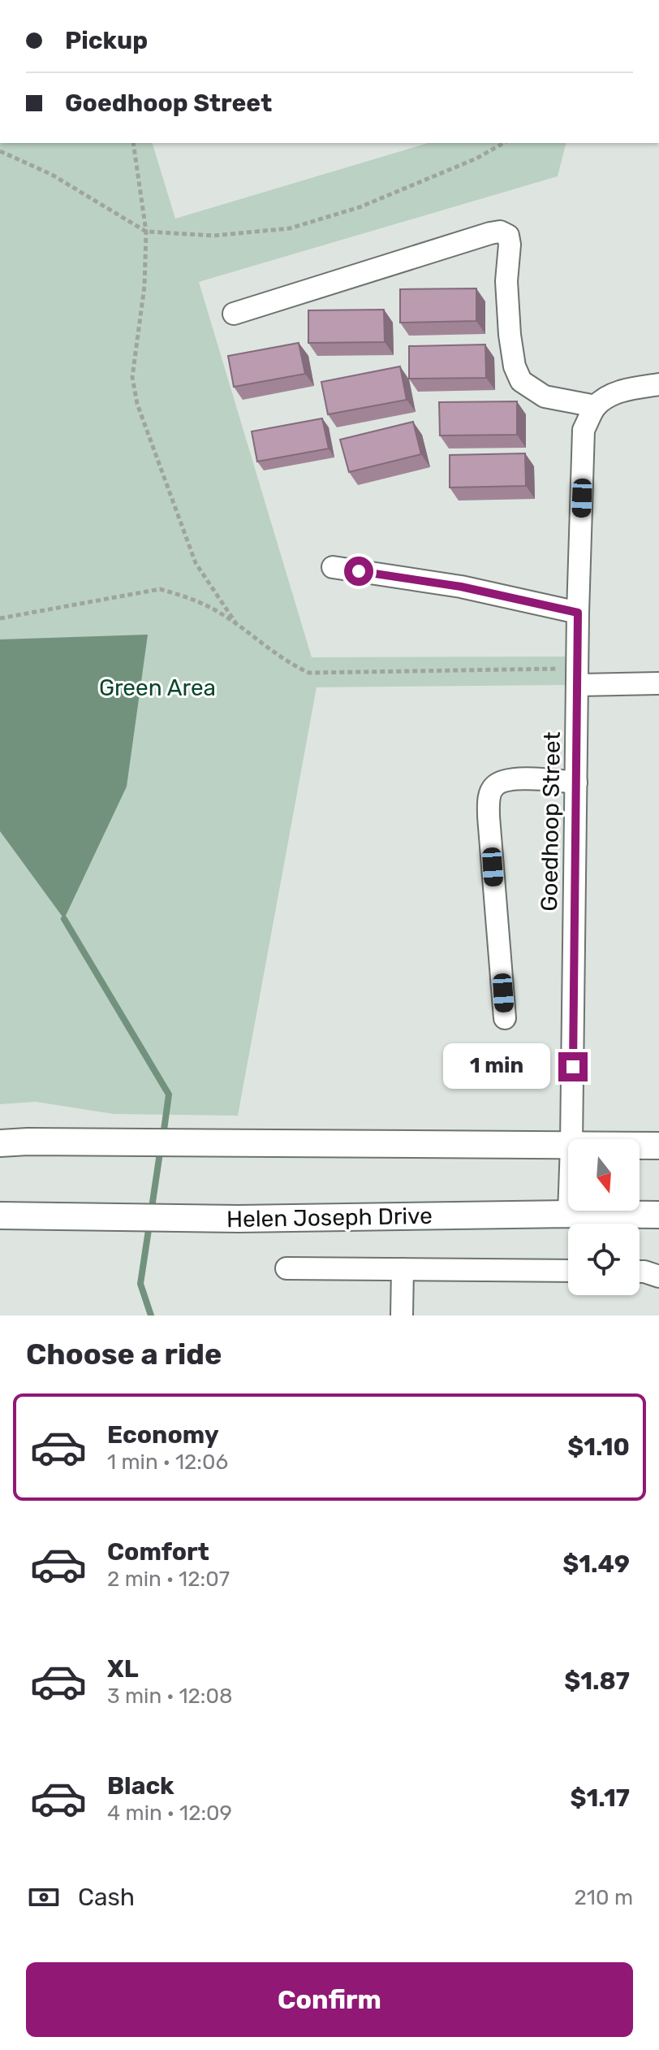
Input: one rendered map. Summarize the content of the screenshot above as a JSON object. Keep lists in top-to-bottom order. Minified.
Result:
{"streets":{"street":["Goedhoop Street","Helen Joseph Drive"]},"crossings":[["Goedhoop Street","Helen Joseph Drive"]],"parks":["Green Area"],"north":"bottom","page":{"banner":["Pickup","Goedhoop Street"],"bubble":"1 min","heading":"Choose a ride","list":[{"name":"Economy","note":"1 min · 12:06","value":"$1.10"},{"name":"Comfort","note":"2 min · 12:07","value":"$1.49"},{"name":"XL","note":"3 min · 12:08","value":"$1.87"},{"name":"Black","note":"4 min · 12:09","value":"$1.17"}],"pay":["Cash","210 m"],"buttons":"Confirm"}}
